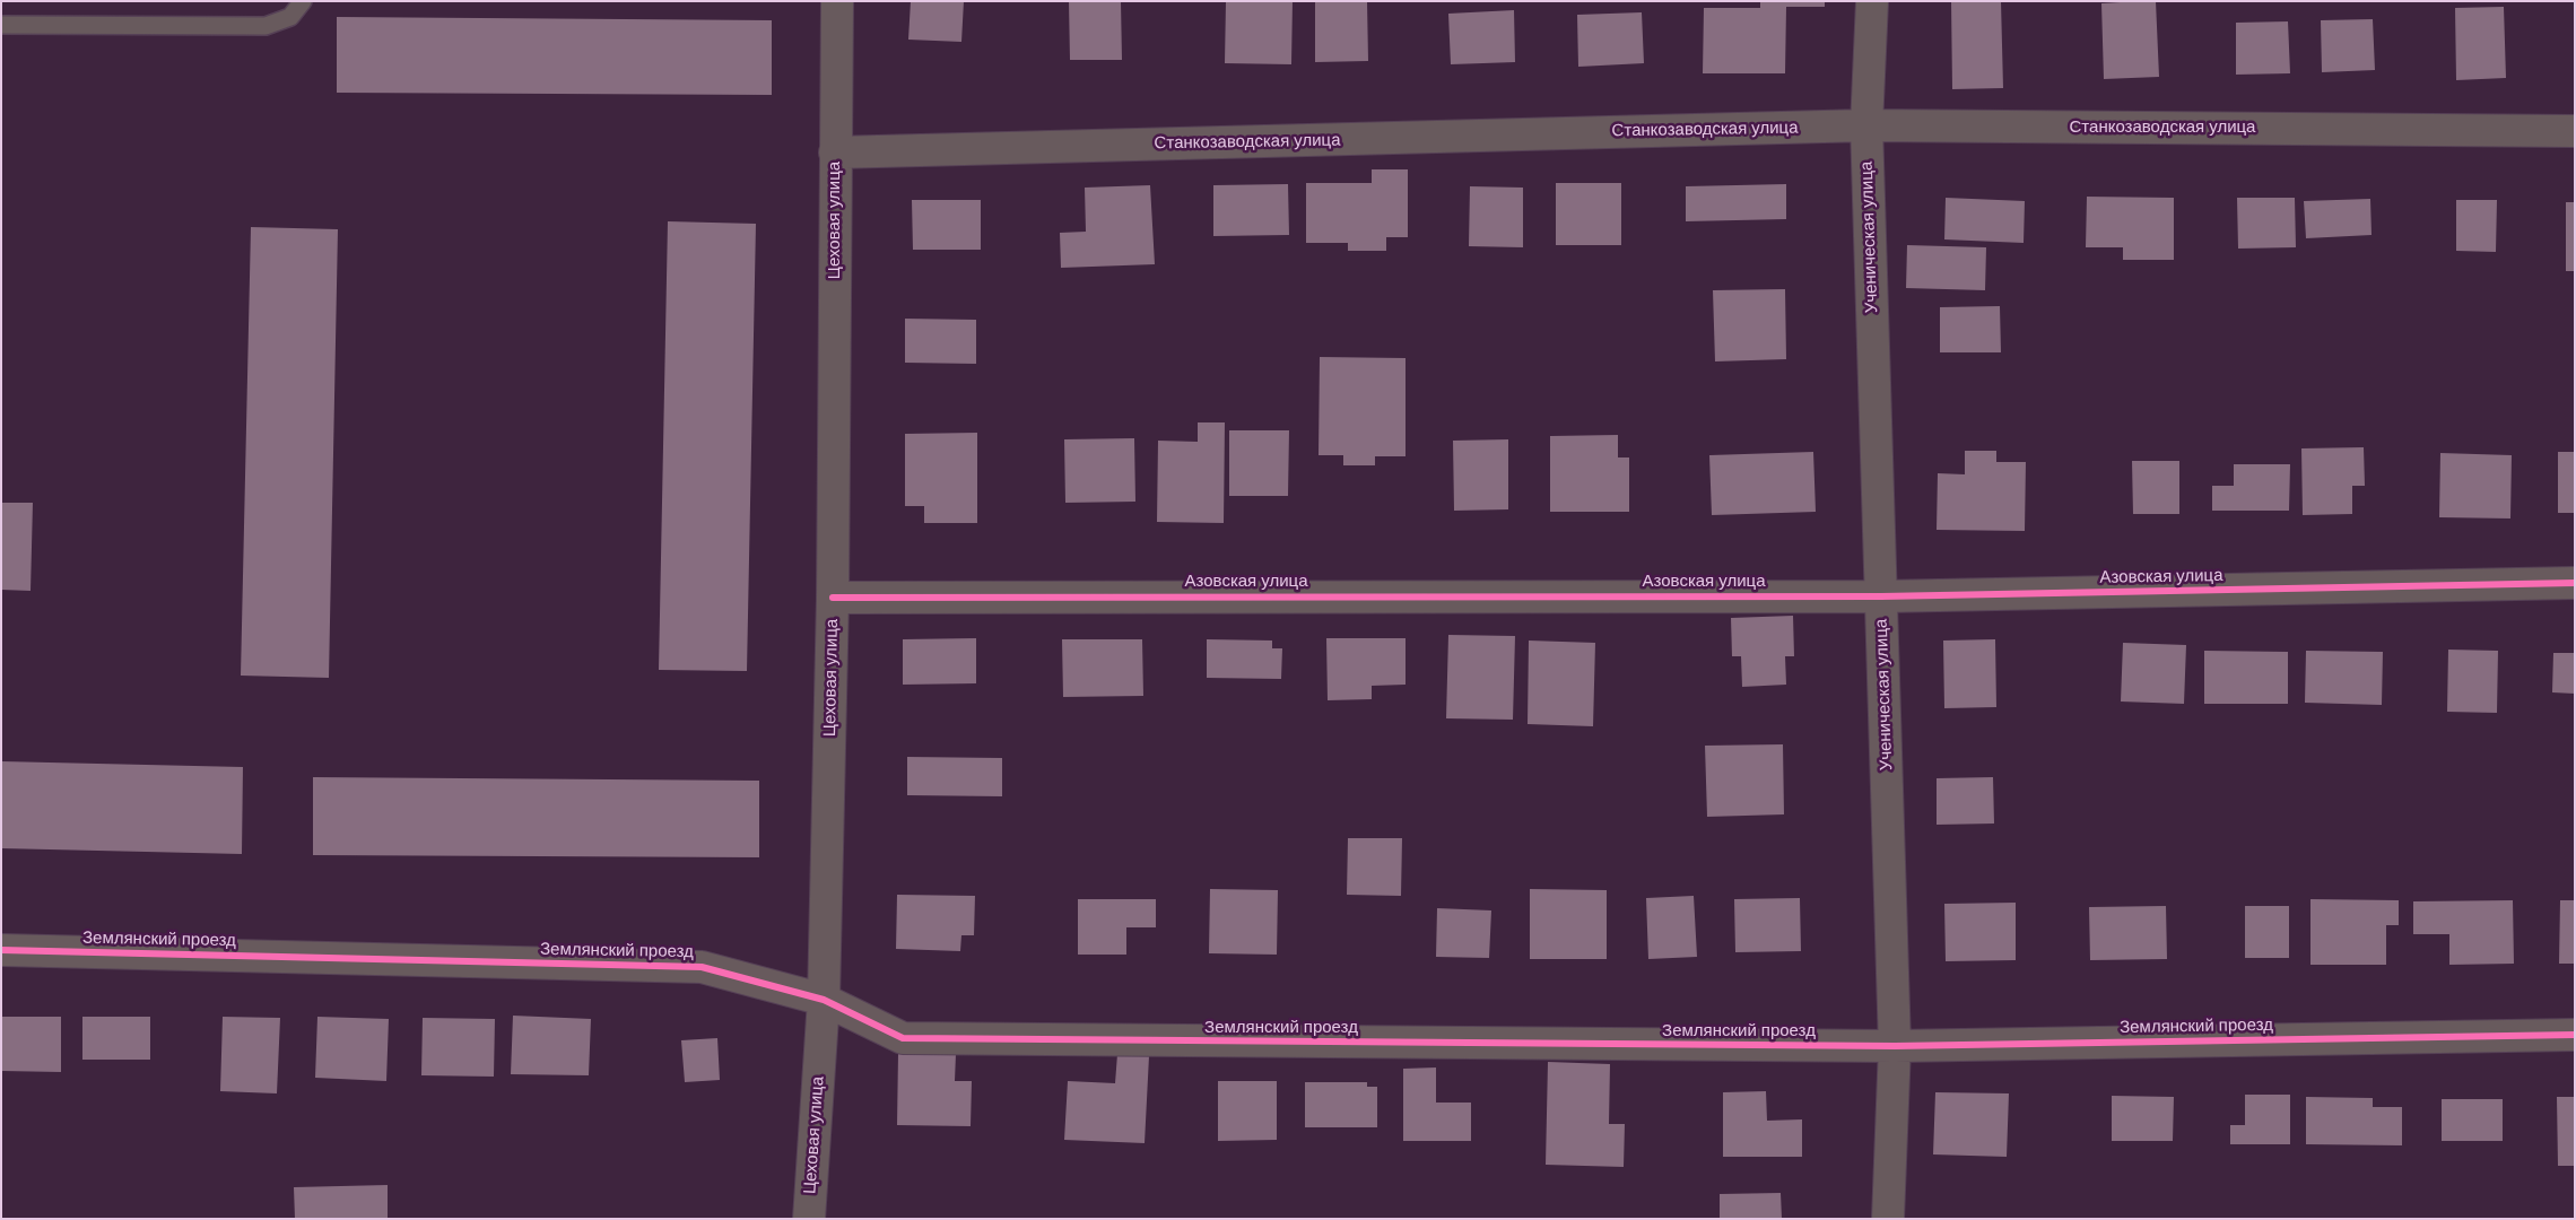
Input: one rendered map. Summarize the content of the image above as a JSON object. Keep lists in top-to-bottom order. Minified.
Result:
{"streets":{"street":["Станкозаводская улица","Цеховая улица","Ученическая улица","Азовская улица","Землянский проезд"]},"crossings":[["Станкозаводская улица","Цеховая улица"],["Станкозаводская улица","Ученическая улица"],["Цеховая улица","Азовская улица"],["Цеховая улица","Землянский проезд"],["Ученическая улица","Азовская улица"],["Ученическая улица","Землянский проезд"]]}
